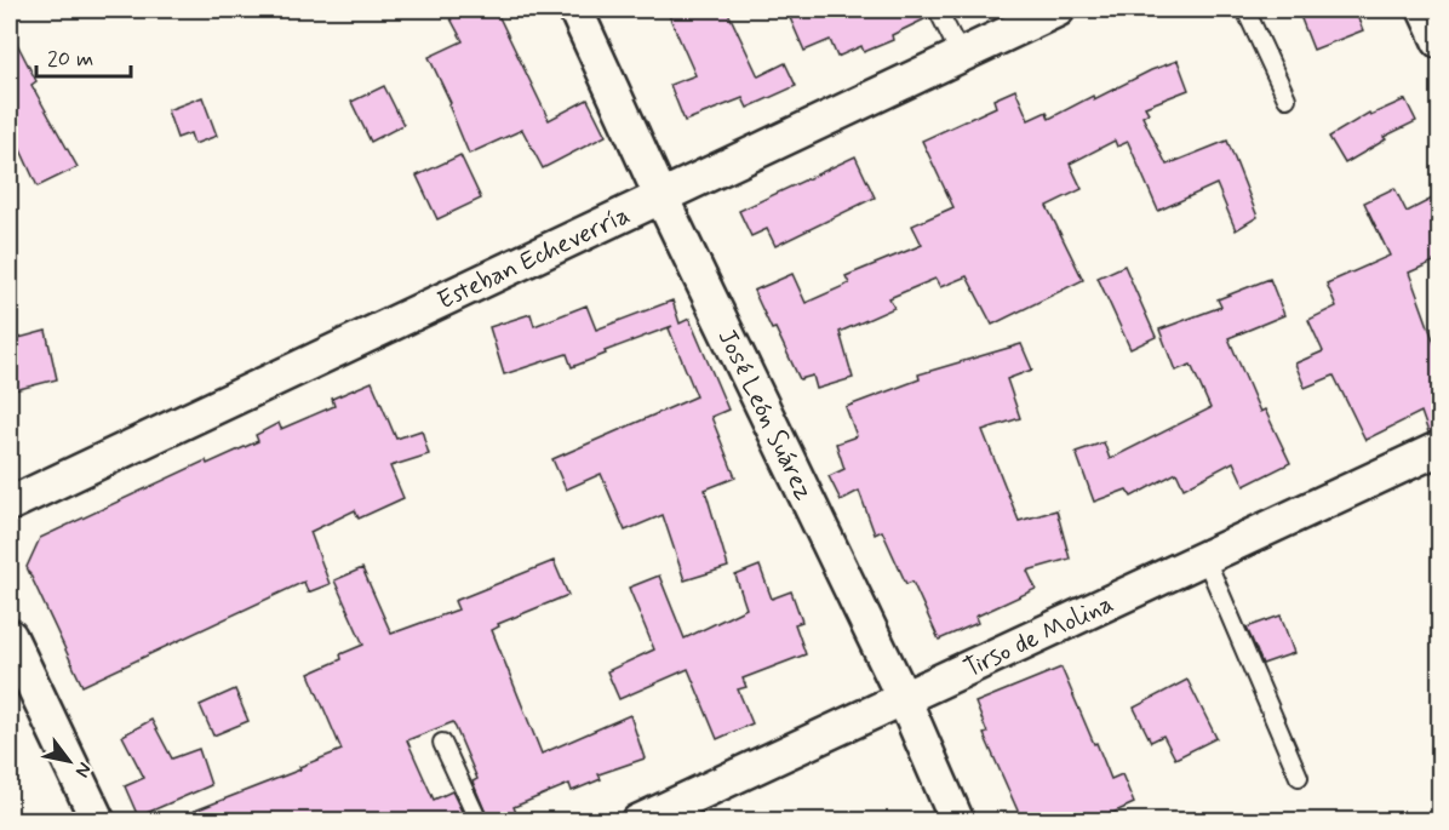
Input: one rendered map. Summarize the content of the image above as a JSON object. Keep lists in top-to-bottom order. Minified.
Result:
{"streets":{"street":["Esteban Echeverría","José León Suárez","Tirso de Molina"]},"crossings":[["Esteban Echeverría","José León Suárez"],["José León Suárez","Tirso de Molina"]],"scale_bar":"20 m","north":"bottom right"}
